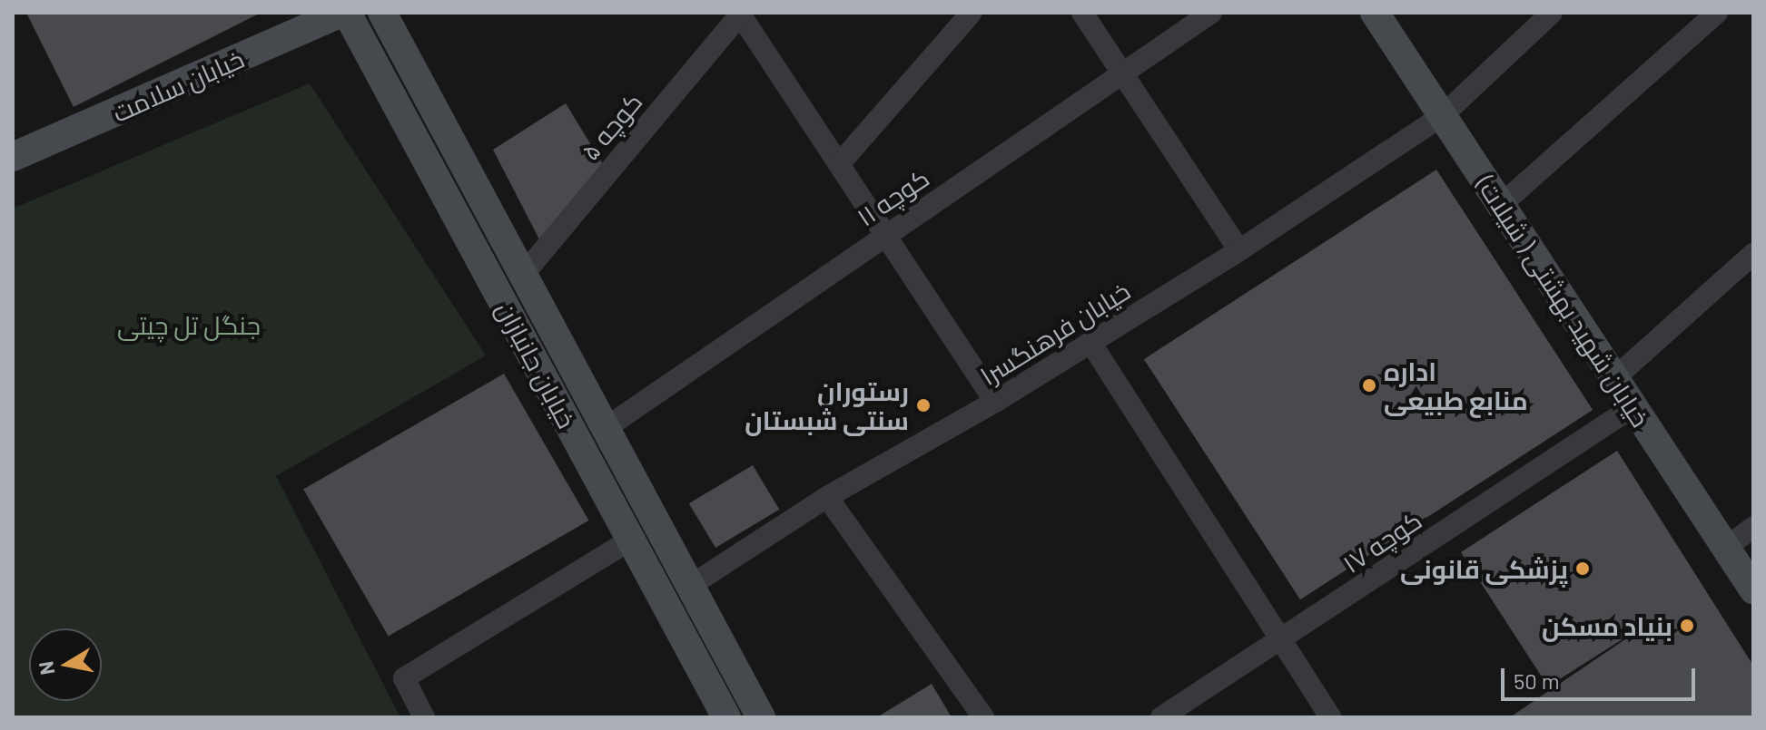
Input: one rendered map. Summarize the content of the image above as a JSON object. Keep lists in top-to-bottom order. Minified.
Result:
{"streets":{"main road":["خیابان سلامت","خیابان شهید بهشتی ( شیلات)","خیابان جانبازان"],"street":["کوچه ۵","کوچه ۱۱","خیابان فرهنگسرا","کوچه ۱۷"]},"crossings":[["خیابان سلامت","خیابان جانبازان"],["کوچه ۵","خیابان جانبازان"],["کوچه ۱۱","خیابان جانبازان"],["خیابان شهید بهشتی ( شیلات)","خیابان فرهنگسرا"],["خیابان شهید بهشتی ( شیلات)","کوچه ۱۷"],["خیابان فرهنگسرا","خیابان جانبازان"]],"parks":["جنگل تل چیتی"],"places":["اداره منابع طبیعی","رستوران سنتی شبستان","پزشکی قانونی","بنیاد مسکن"],"scale_bar":"50 m","north":"left"}
